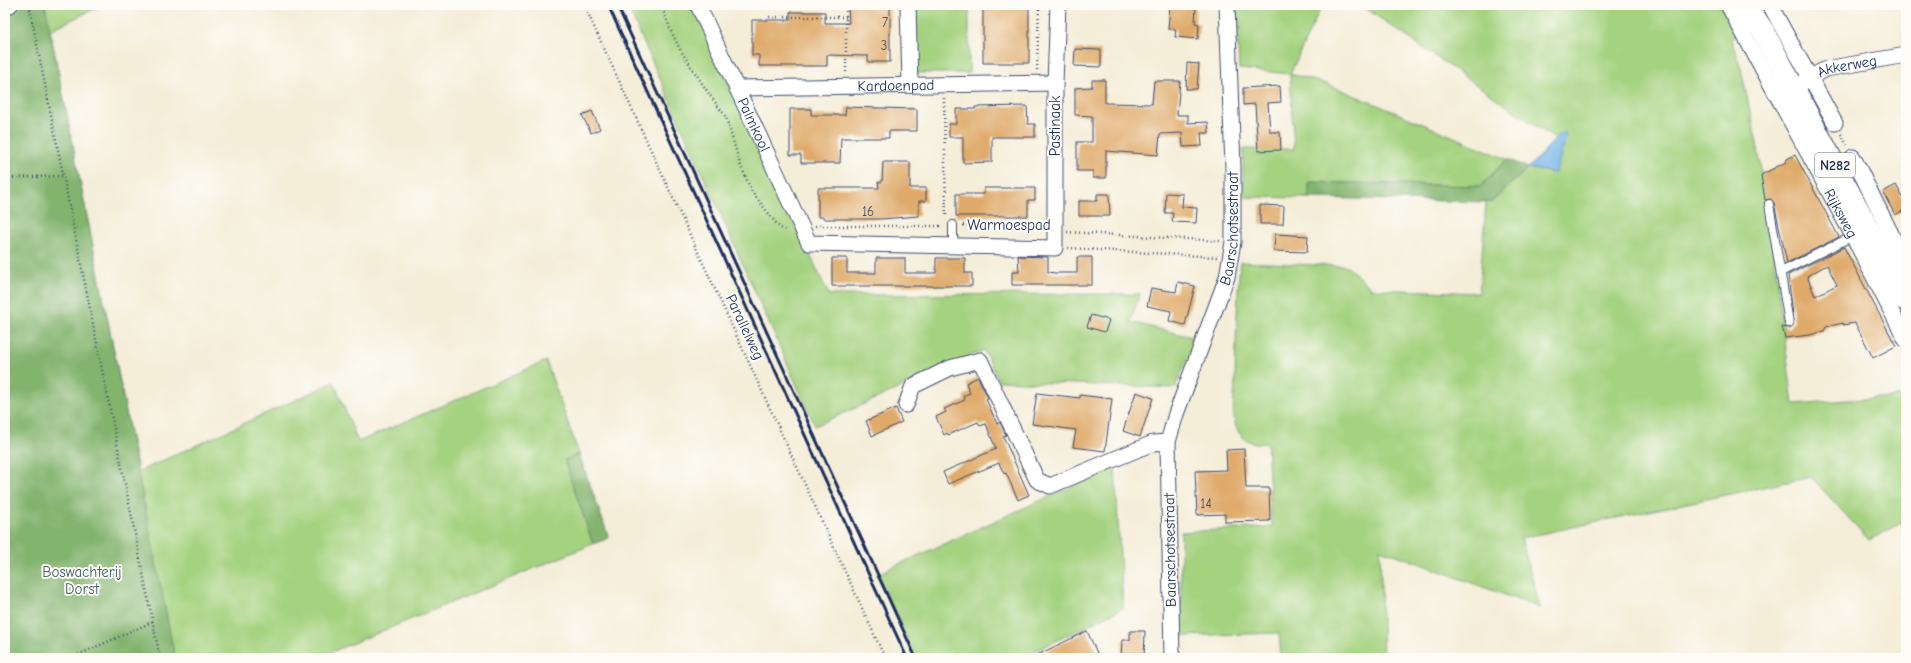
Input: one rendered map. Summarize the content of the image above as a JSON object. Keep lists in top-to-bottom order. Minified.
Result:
{"streets":{"main road":["N282","Rijksweg"],"street":["Akkerweg","Kardoenpad","Palmkool","Pastinaak","Warmoespad","Baarschotsestraat"],"path":["Parallelweg"]},"crossings":[["Akkerweg","Rijksweg"],["Kardoenpad","Palmkool"],["Kardoenpad","Pastinaak"],["Palmkool","Warmoespad"],["Pastinaak","Warmoespad"],["Warmoespad","Baarschotsestraat"]],"parks":["Boswachterij Dorst"],"house_numbers":["7","3","16","14"]}
